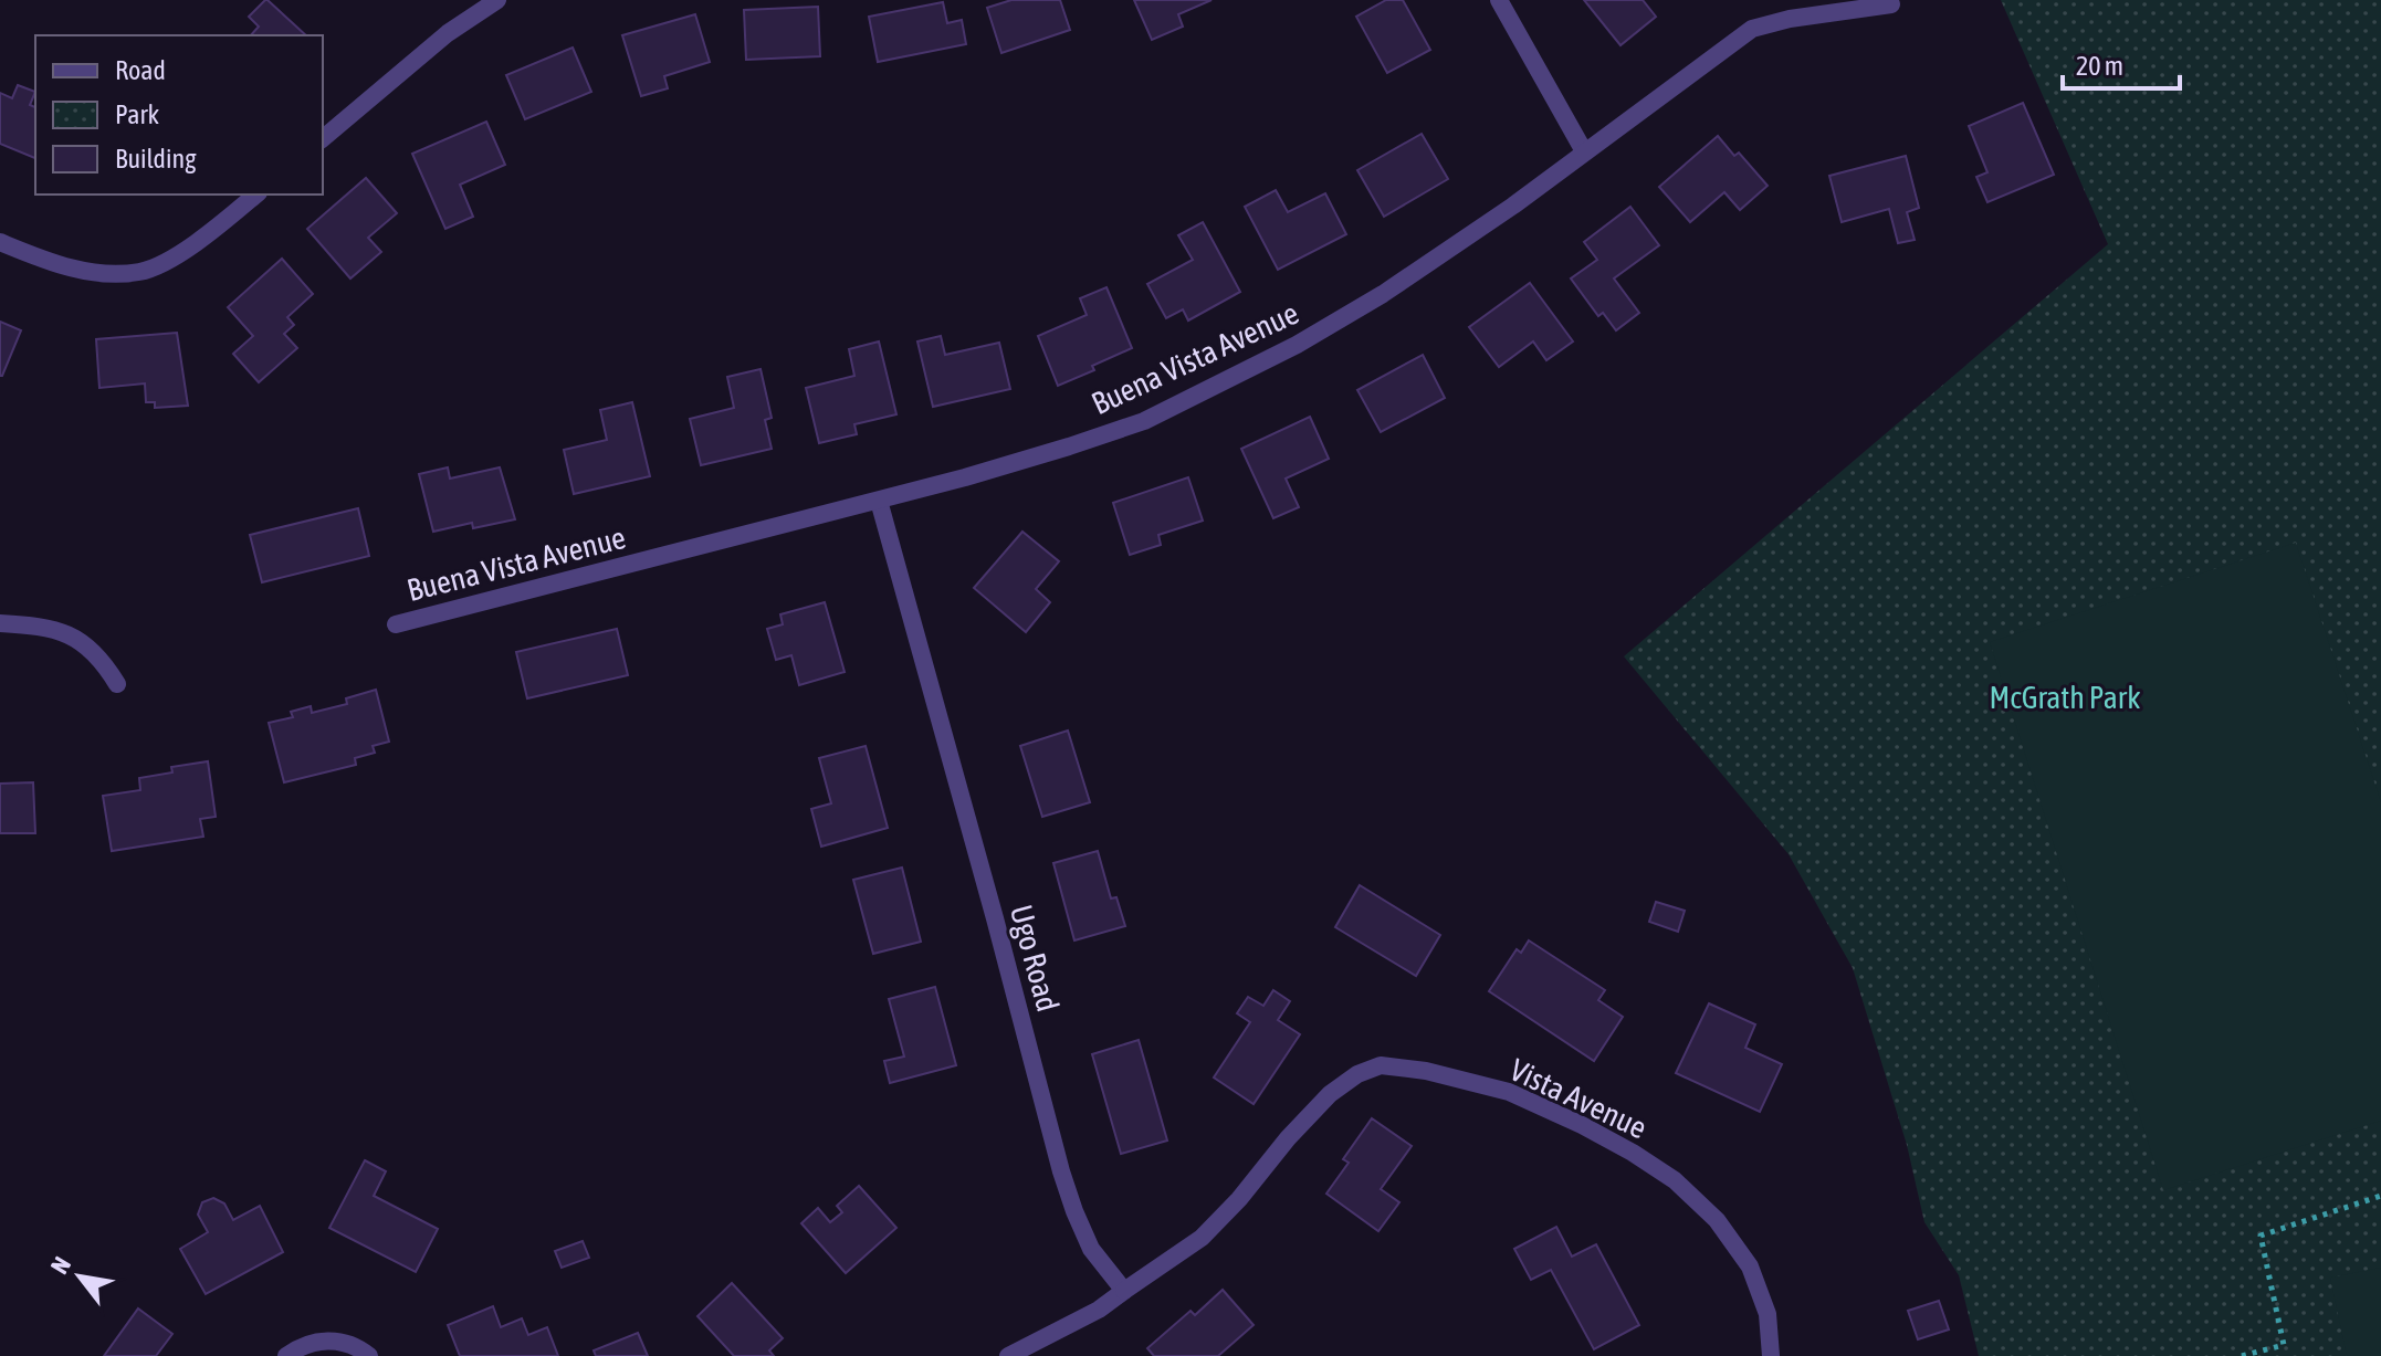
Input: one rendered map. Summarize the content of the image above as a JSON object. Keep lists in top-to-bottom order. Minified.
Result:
{"streets":{"street":["Buena Vista Avenue","Ugo Road","Vista Avenue"]},"crossings":[["Buena Vista Avenue","Ugo Road"],["Ugo Road","Vista Avenue"]],"parks":["McGrath Park"],"legend":["Road","Park","Building"],"scale_bar":"20 m","north":"top left"}
